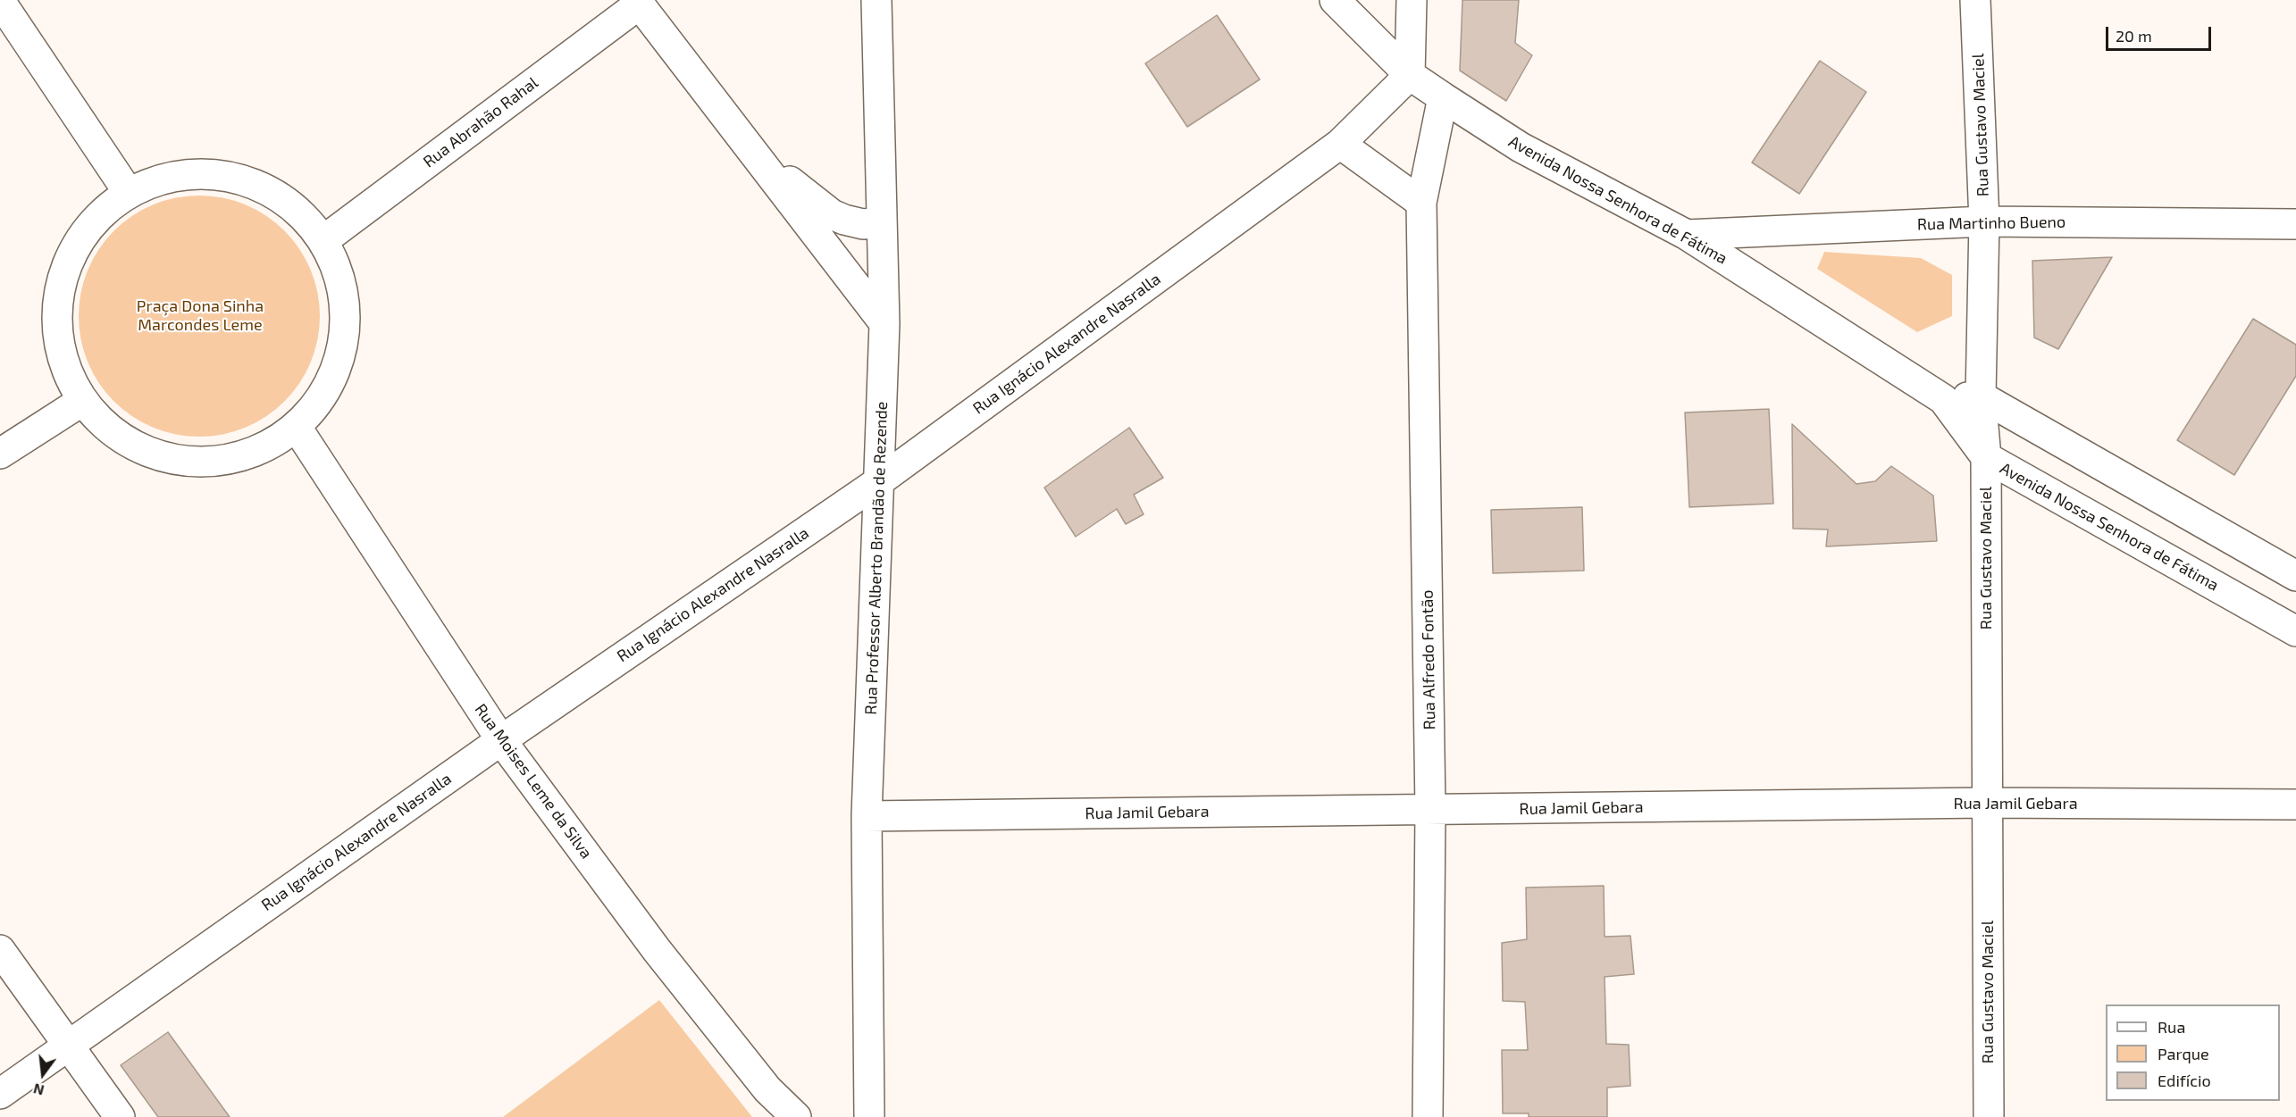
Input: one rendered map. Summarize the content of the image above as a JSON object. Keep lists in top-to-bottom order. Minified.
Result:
{"streets":{"street":["Rua Abrahão Rahal","Rua Gustavo Maciel","Avenida Nossa Senhora de Fátima","Rua Martinho Bueno","Rua Ignácio Alexandre Nasralla","Rua Professor Alberto Brandão de Rezende","Rua Alfredo Fontão","Rua Moises Leme da Silva","Rua Jamil Gebara"]},"crossings":[["Rua Gustavo Maciel","Avenida Nossa Senhora de Fátima"],["Rua Gustavo Maciel","Rua Martinho Bueno"],["Rua Gustavo Maciel","Rua Jamil Gebara"],["Avenida Nossa Senhora de Fátima","Rua Martinho Bueno"],["Avenida Nossa Senhora de Fátima","Rua Ignácio Alexandre Nasralla"],["Avenida Nossa Senhora de Fátima","Rua Alfredo Fontão"],["Rua Ignácio Alexandre Nasralla","Rua Professor Alberto Brandão de Rezende"],["Rua Ignácio Alexandre Nasralla","Rua Moises Leme da Silva"],["Rua Professor Alberto Brandão de Rezende","Rua Jamil Gebara"],["Rua Alfredo Fontão","Rua Jamil Gebara"]],"parks":["Praça Dona Sinha Marcondes Leme"],"legend":["Rua","Parque","Edifício"],"scale_bar":"20 m","north":"bottom"}
